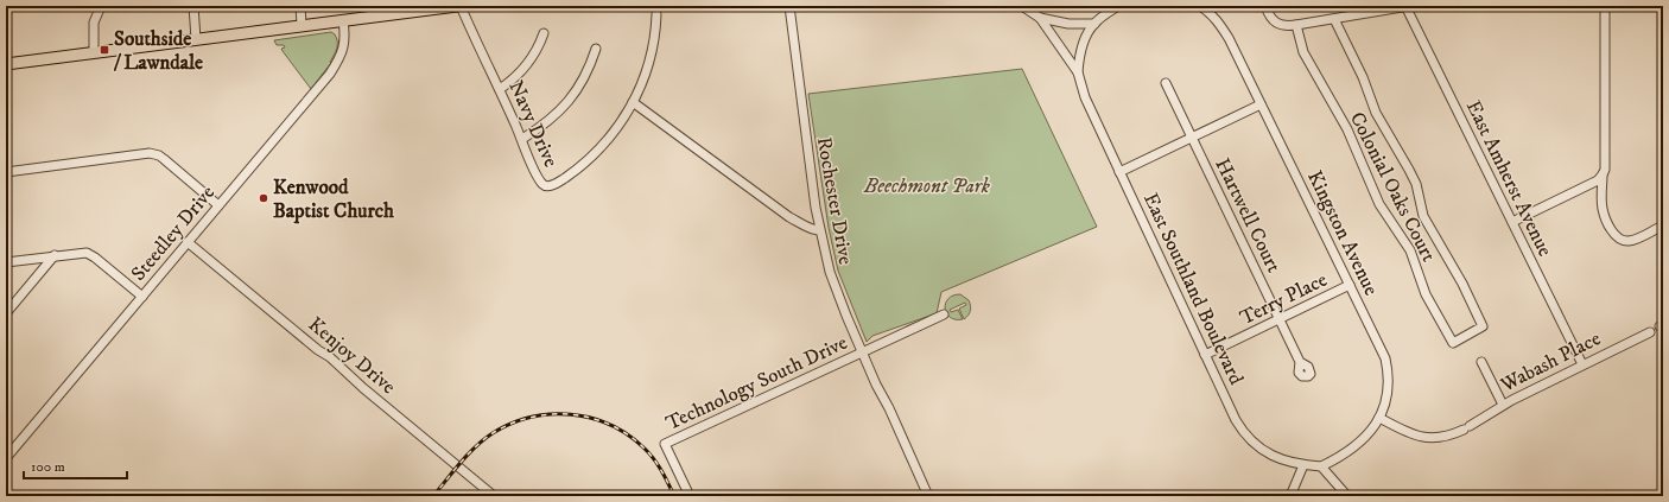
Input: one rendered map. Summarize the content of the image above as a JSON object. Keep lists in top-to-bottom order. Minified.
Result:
{"streets":{"street":["Navy Drive","East Amherst Avenue","Colonial Oaks Court","Rochester Drive","Hartwell Court","Steedley Drive","Kingston Avenue","East Southland Boulevard","Terry Place","Kenjoy Drive","Wabash Place","Technology South Drive"]},"crossings":[["East Amherst Avenue","Wabash Place"],["Rochester Drive","Technology South Drive"],["Hartwell Court","Terry Place"],["Steedley Drive","Kenjoy Drive"],["Kingston Avenue","East Southland Boulevard"],["Kingston Avenue","Terry Place"],["Kingston Avenue","Wabash Place"],["East Southland Boulevard","Terry Place"]],"parks":["Beechmont Park"],"places":{"transit":["Southside / Lawndale"],"other":["Kenwood Baptist Church"]},"scale_bar":"100 m"}
